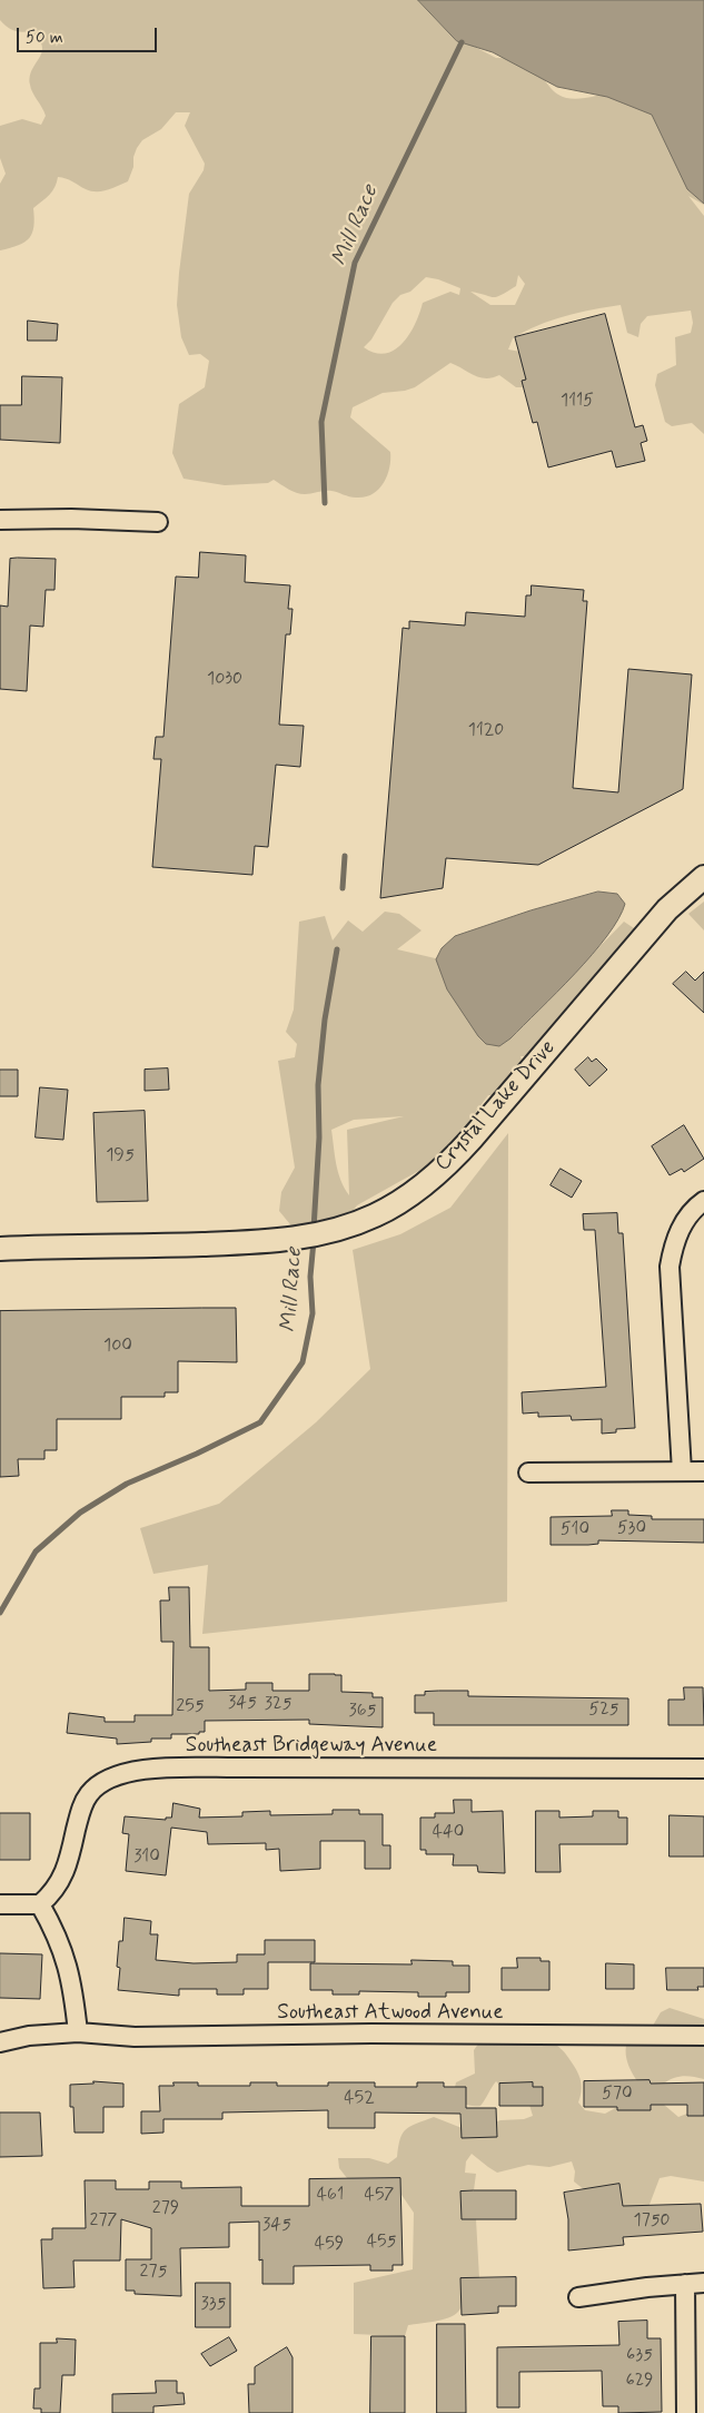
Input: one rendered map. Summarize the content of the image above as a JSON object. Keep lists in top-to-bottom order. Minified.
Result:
{"streets":{"street":["Crystal Lake Drive","Southeast Bridgeway Avenue","Southeast Atwood Avenue"]},"water":["Mill Race"],"house_numbers":["1115","1030","1120","195","100","530","510","345","325","255","525","365","440","310","570","452","461","457","279","277","1750","345","455","459","275","335","635","629"],"scale_bar":"50 m"}
